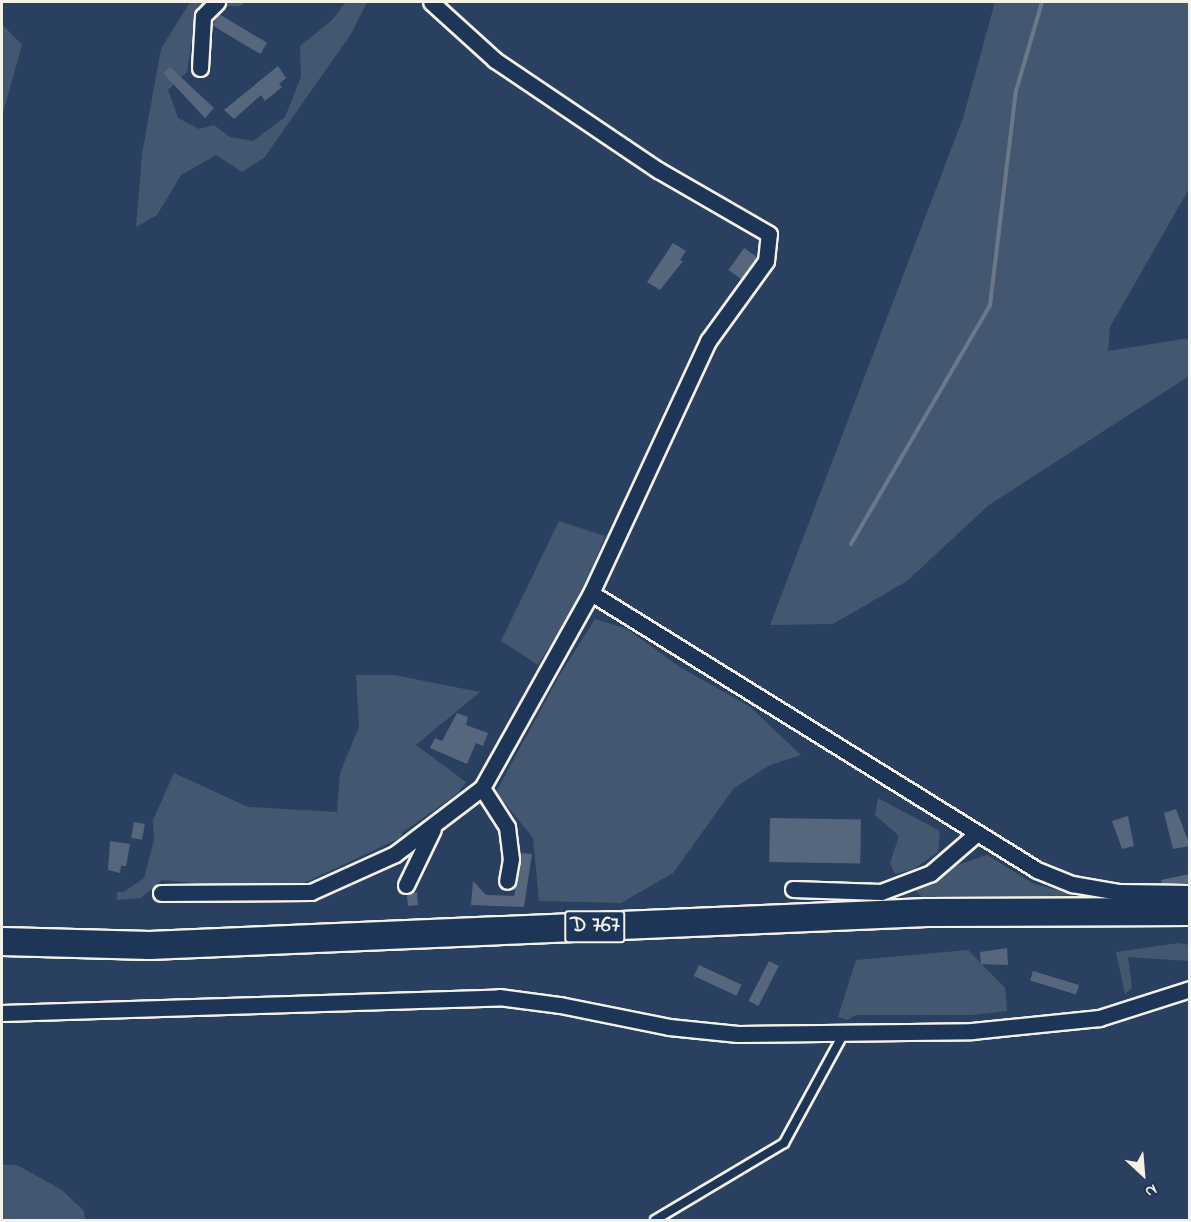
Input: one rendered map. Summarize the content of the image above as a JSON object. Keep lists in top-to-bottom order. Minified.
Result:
{"streets":{"highway":["D 767"]},"north":"bottom right"}
